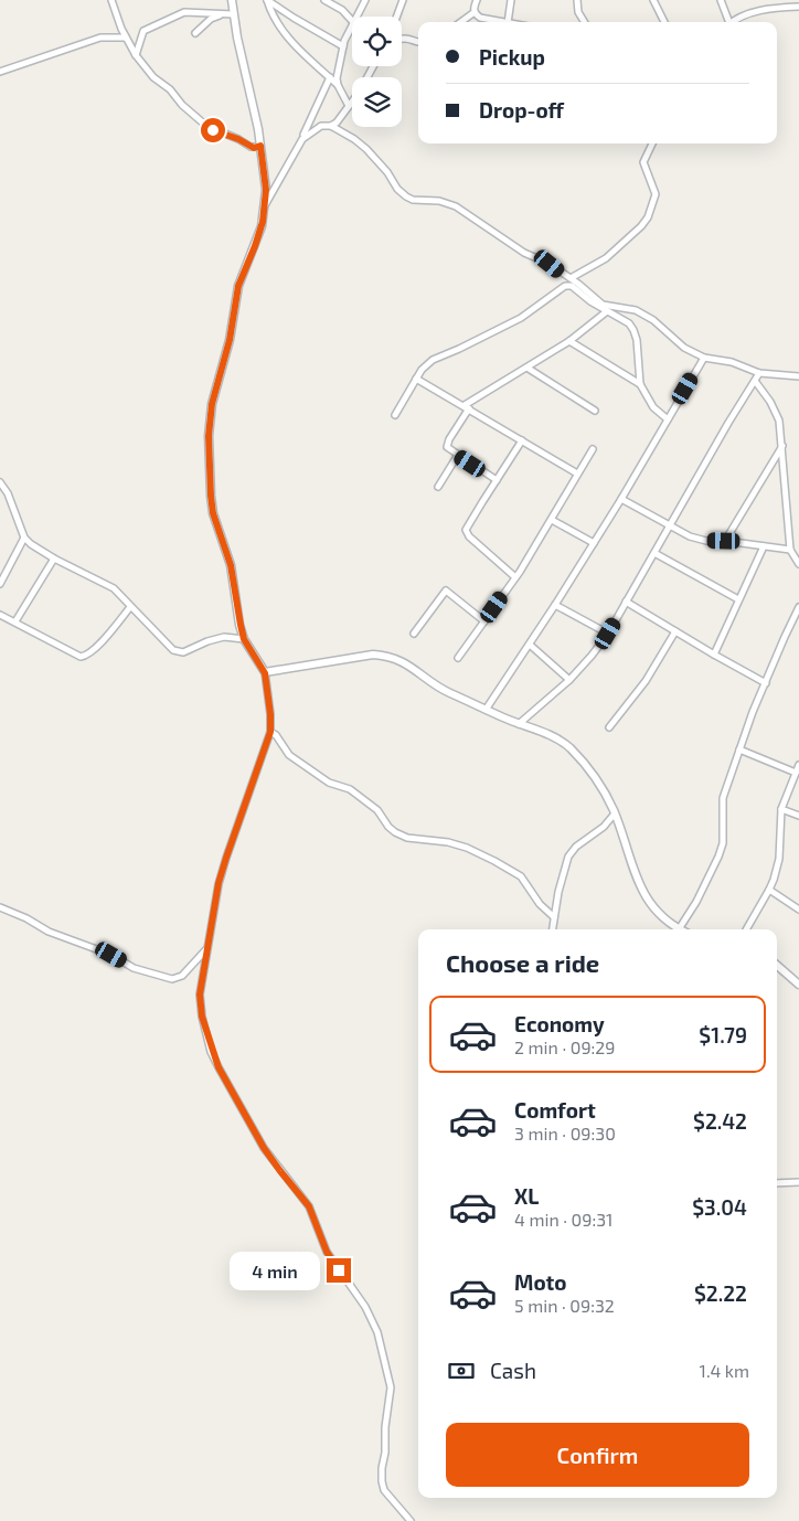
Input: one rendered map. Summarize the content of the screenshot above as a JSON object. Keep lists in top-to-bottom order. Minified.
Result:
{"page":{"banner":["Pickup","Drop-off"],"heading":"Choose a ride","list":[{"name":"Economy","note":"2 min · 09:29","value":"$1.79"},{"name":"Comfort","note":"3 min · 09:30","value":"$2.42"},{"name":"XL","note":"4 min · 09:31","value":"$3.04"},{"name":"Moto","note":"5 min · 09:32","value":"$2.22"}],"bubble":"4 min","pay":["Cash","1.4 km"],"buttons":"Confirm"}}
